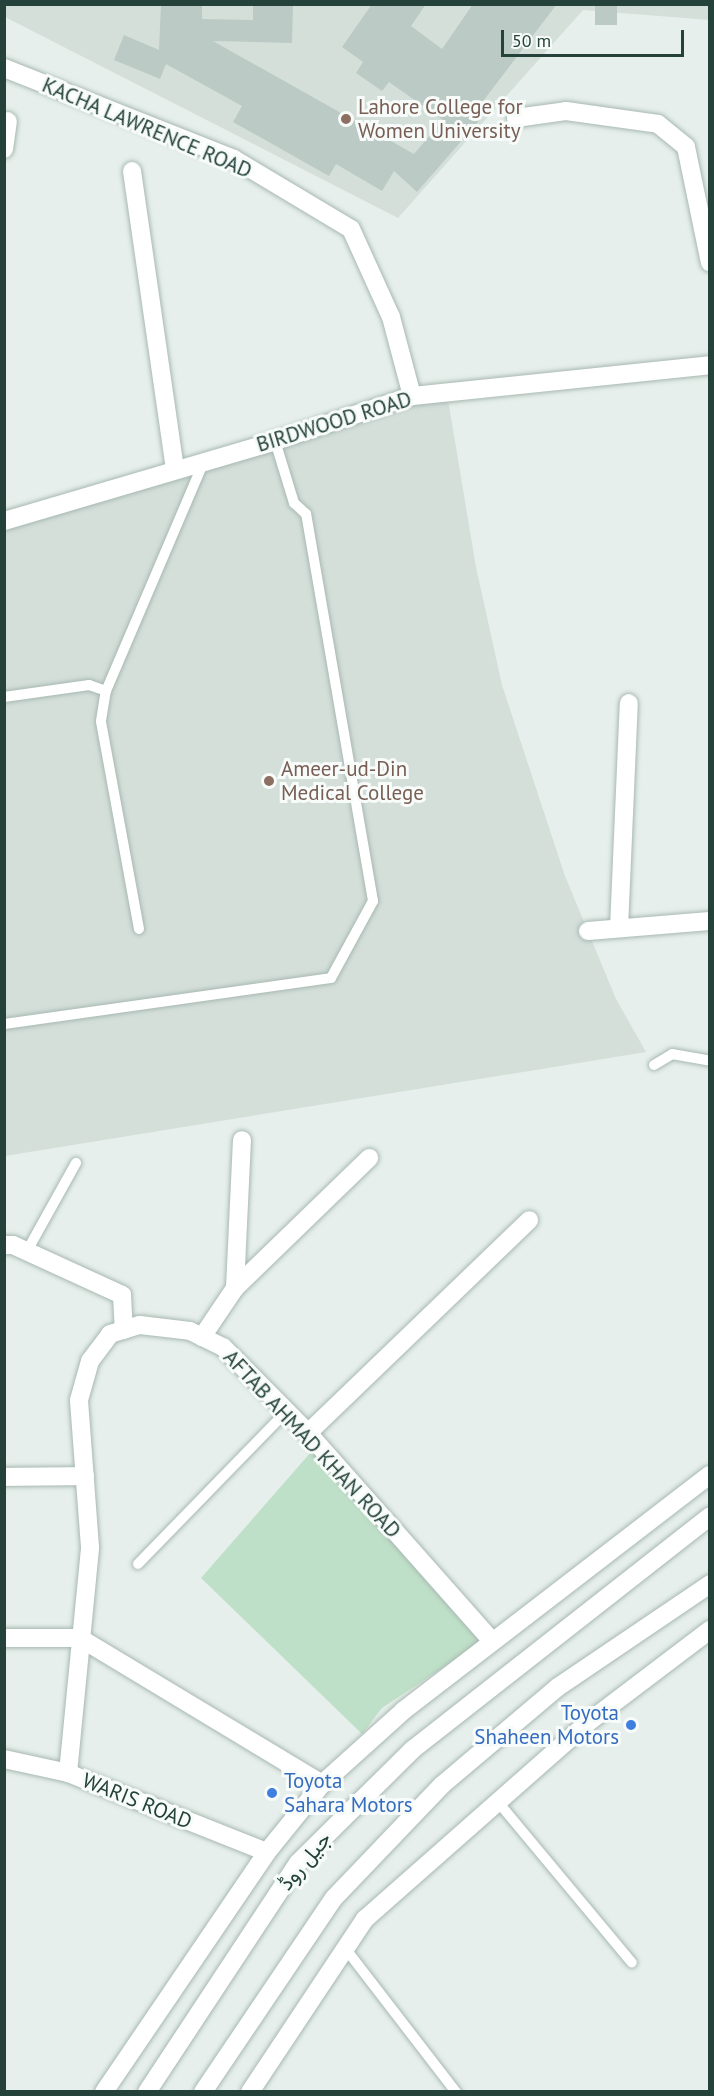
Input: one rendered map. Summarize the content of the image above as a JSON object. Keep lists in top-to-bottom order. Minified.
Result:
{"streets":{"street":["KACHA LAWRENCE ROAD","BIRDWOOD ROAD","AFTAB AHMAD KHAN ROAD","WARIS ROAD","جیل روڈ"]},"crossings":[["KACHA LAWRENCE ROAD","BIRDWOOD ROAD"],["AFTAB AHMAD KHAN ROAD","WARIS ROAD"]],"places":["Lahore College for Women University","Ameer-ud-Din Medical College","Toyota Shaheen Motors","Toyota Sahara Motors"],"scale_bar":"50 m"}
